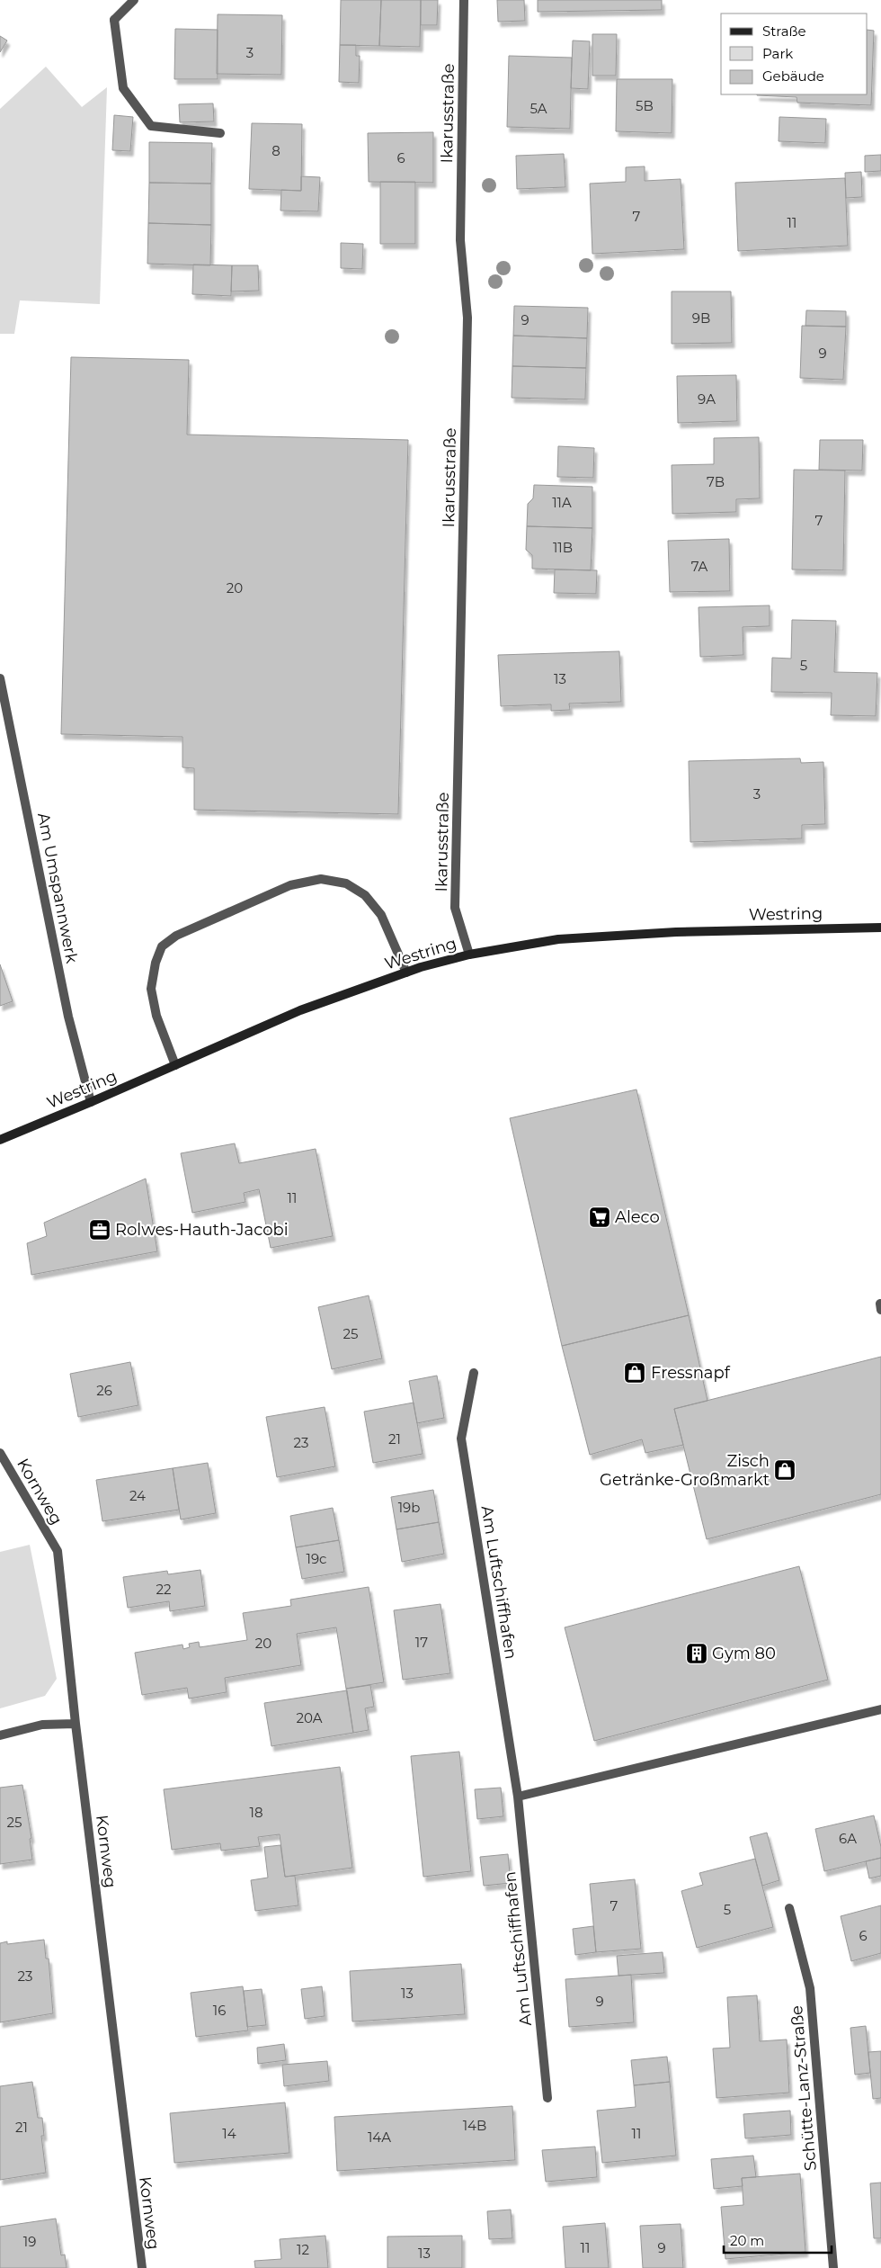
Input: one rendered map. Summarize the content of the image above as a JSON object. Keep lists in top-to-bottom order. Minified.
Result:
{"streets":{"main road":["Westring"],"street":["Ikarusstraße","Am Umspannwerk","Kornweg","Am Luftschiffhafen","Schütte-Lanz-Straße"]},"crossings":[["Ikarusstraße","Westring"],["Am Umspannwerk","Westring"]],"places":{"supermarket":["Aleco"],"office":["Rolwes-Hauth-Jacobi"],"shop":["Fressnapf","Zisch Getränke-Großmarkt"],"building":["Gym 80"]},"house_numbers":["3","5B","5A","8","6","7","11","9B","9","9","9A","7B","11A","7","11B","7A","20","5","13","3","11","25","26","21","23","24","19b","19c","22","17","20","20A","18","25","6A","7","5","6","23","13","9","16","14B","21","14","11","14A","19","11","9","12","13"],"legend":["Straße","Park","Gebäude"],"scale_bar":"20 m"}
